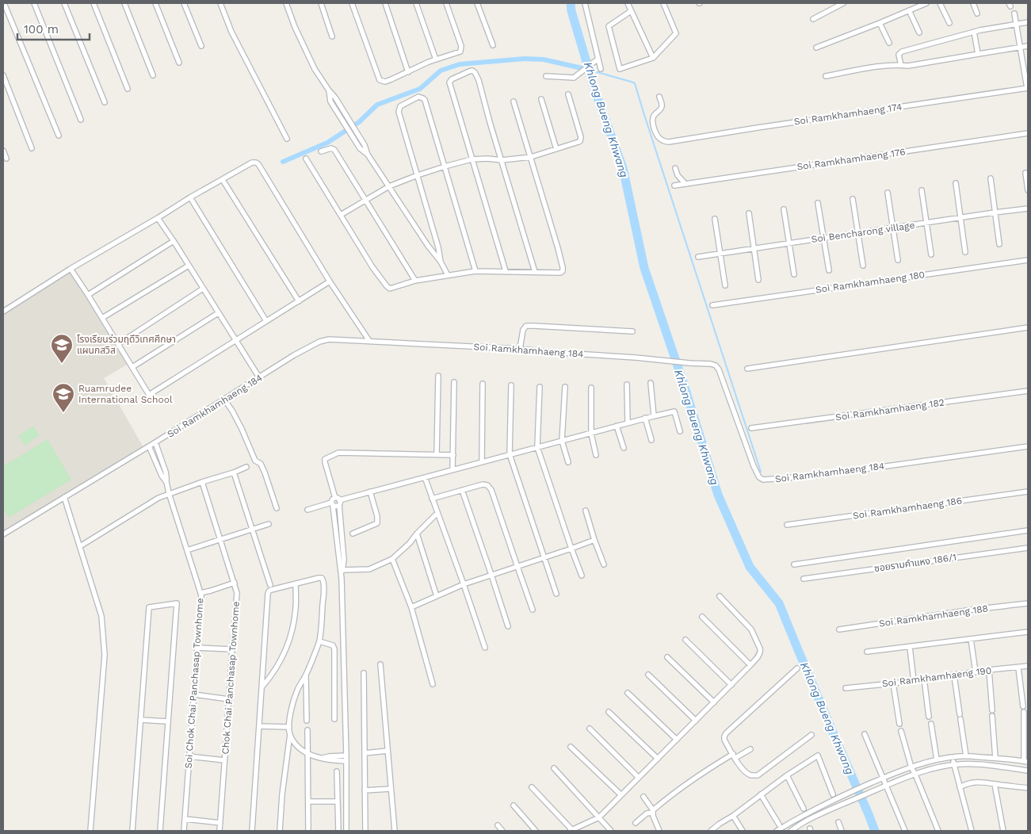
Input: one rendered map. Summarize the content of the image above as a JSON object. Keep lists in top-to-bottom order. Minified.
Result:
{"streets":{"street":["Soi Ramkhamhaeng 174","Soi Ramkhamhaeng 176","Soi Bencharong village","Soi Ramkhamhaeng 180","Soi Ramkhamhaeng 184","Soi Ramkhamhaeng 182","Soi Ramkhamhaeng 186","ซอยรามคำแหง 186/1","Soi Ramkhamhaeng 188","Soi Ramkhamhaeng 190","Chok Chai Panchasap Townhome","Soi Chok Chai Panchasap Townhome"]},"crossings":[["Soi Ramkhamhaeng 184","Soi Chok Chai Panchasap Townhome"]],"water":["Khlong Bueng Khwang"],"places":{"school or university":["โรงเรียนร่วมฤดีวิเทศศึกษา แผนกสวิส","Ruamrudee International School"]},"scale_bar":"100 m"}
